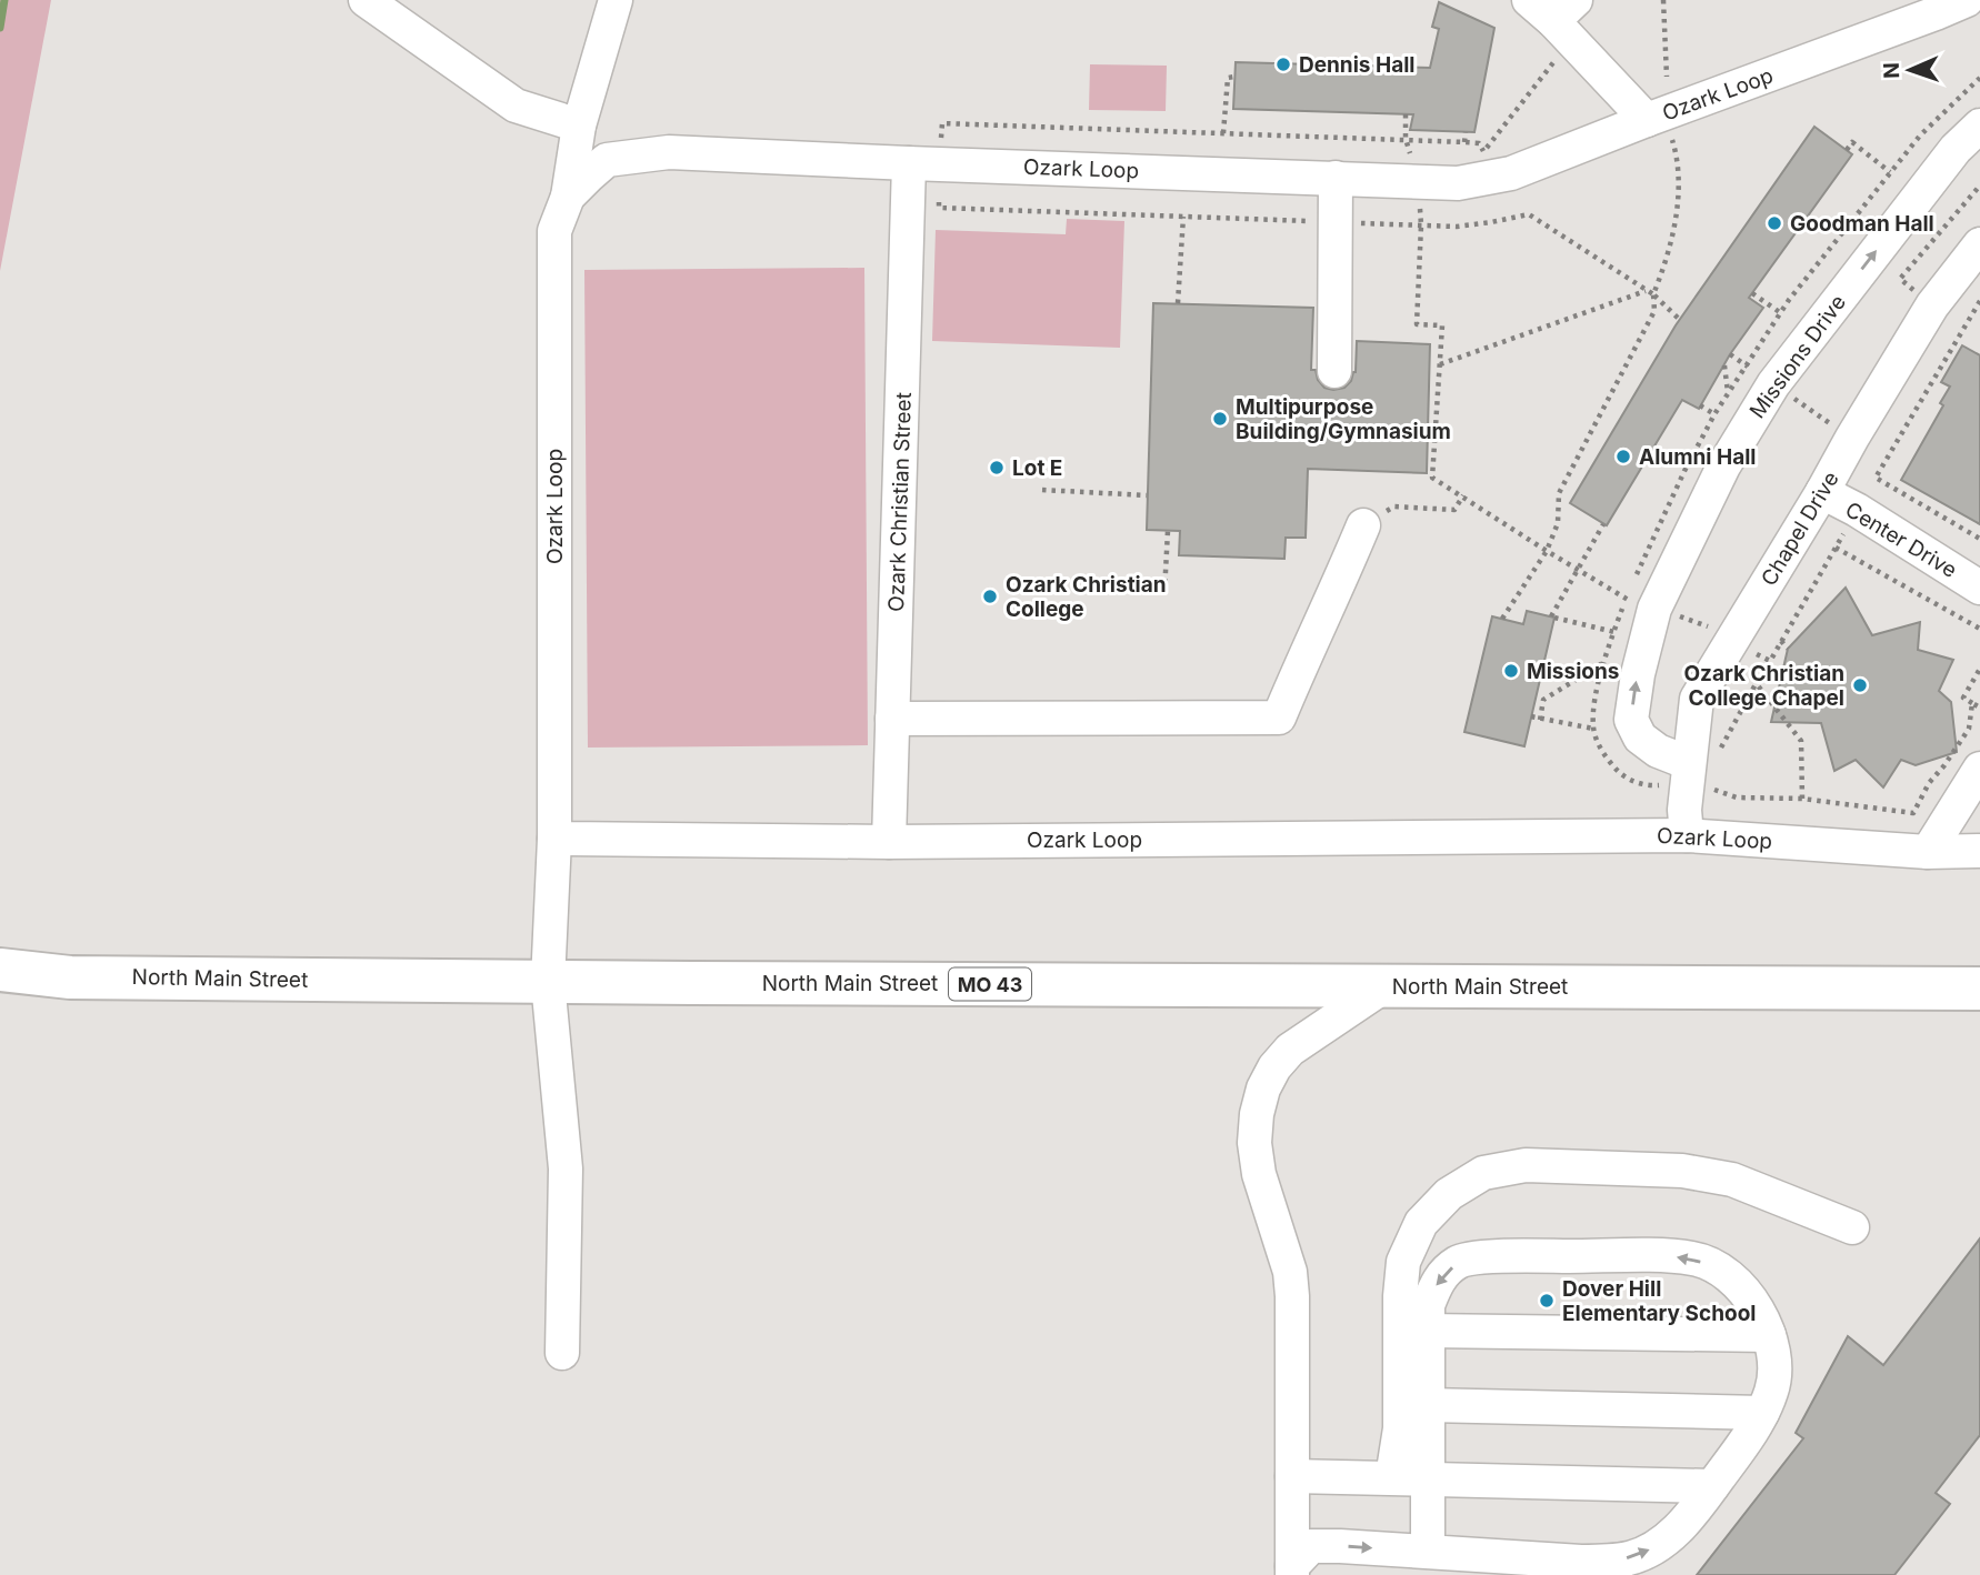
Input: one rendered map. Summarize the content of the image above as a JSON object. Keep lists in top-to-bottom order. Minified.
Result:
{"streets":{"main road":["North Main Street","MO 43"],"lane":["Ozark Loop","Missions Drive","Ozark Christian Street","Chapel Drive","Center Drive"]},"crossings":[["Ozark Loop","Ozark Christian Street"],["Ozark Loop","Chapel Drive"],["Missions Drive","Chapel Drive"],["Chapel Drive","Center Drive"]],"one_way":["Missions Drive"],"places":["Dennis Hall","Goodman Hall","Multipurpose Building/Gymnasium","Alumni Hall","Lot E","Ozark Christian College","Missions","Ozark Christian College Chapel","Dover Hill Elementary School"],"north":"left"}
